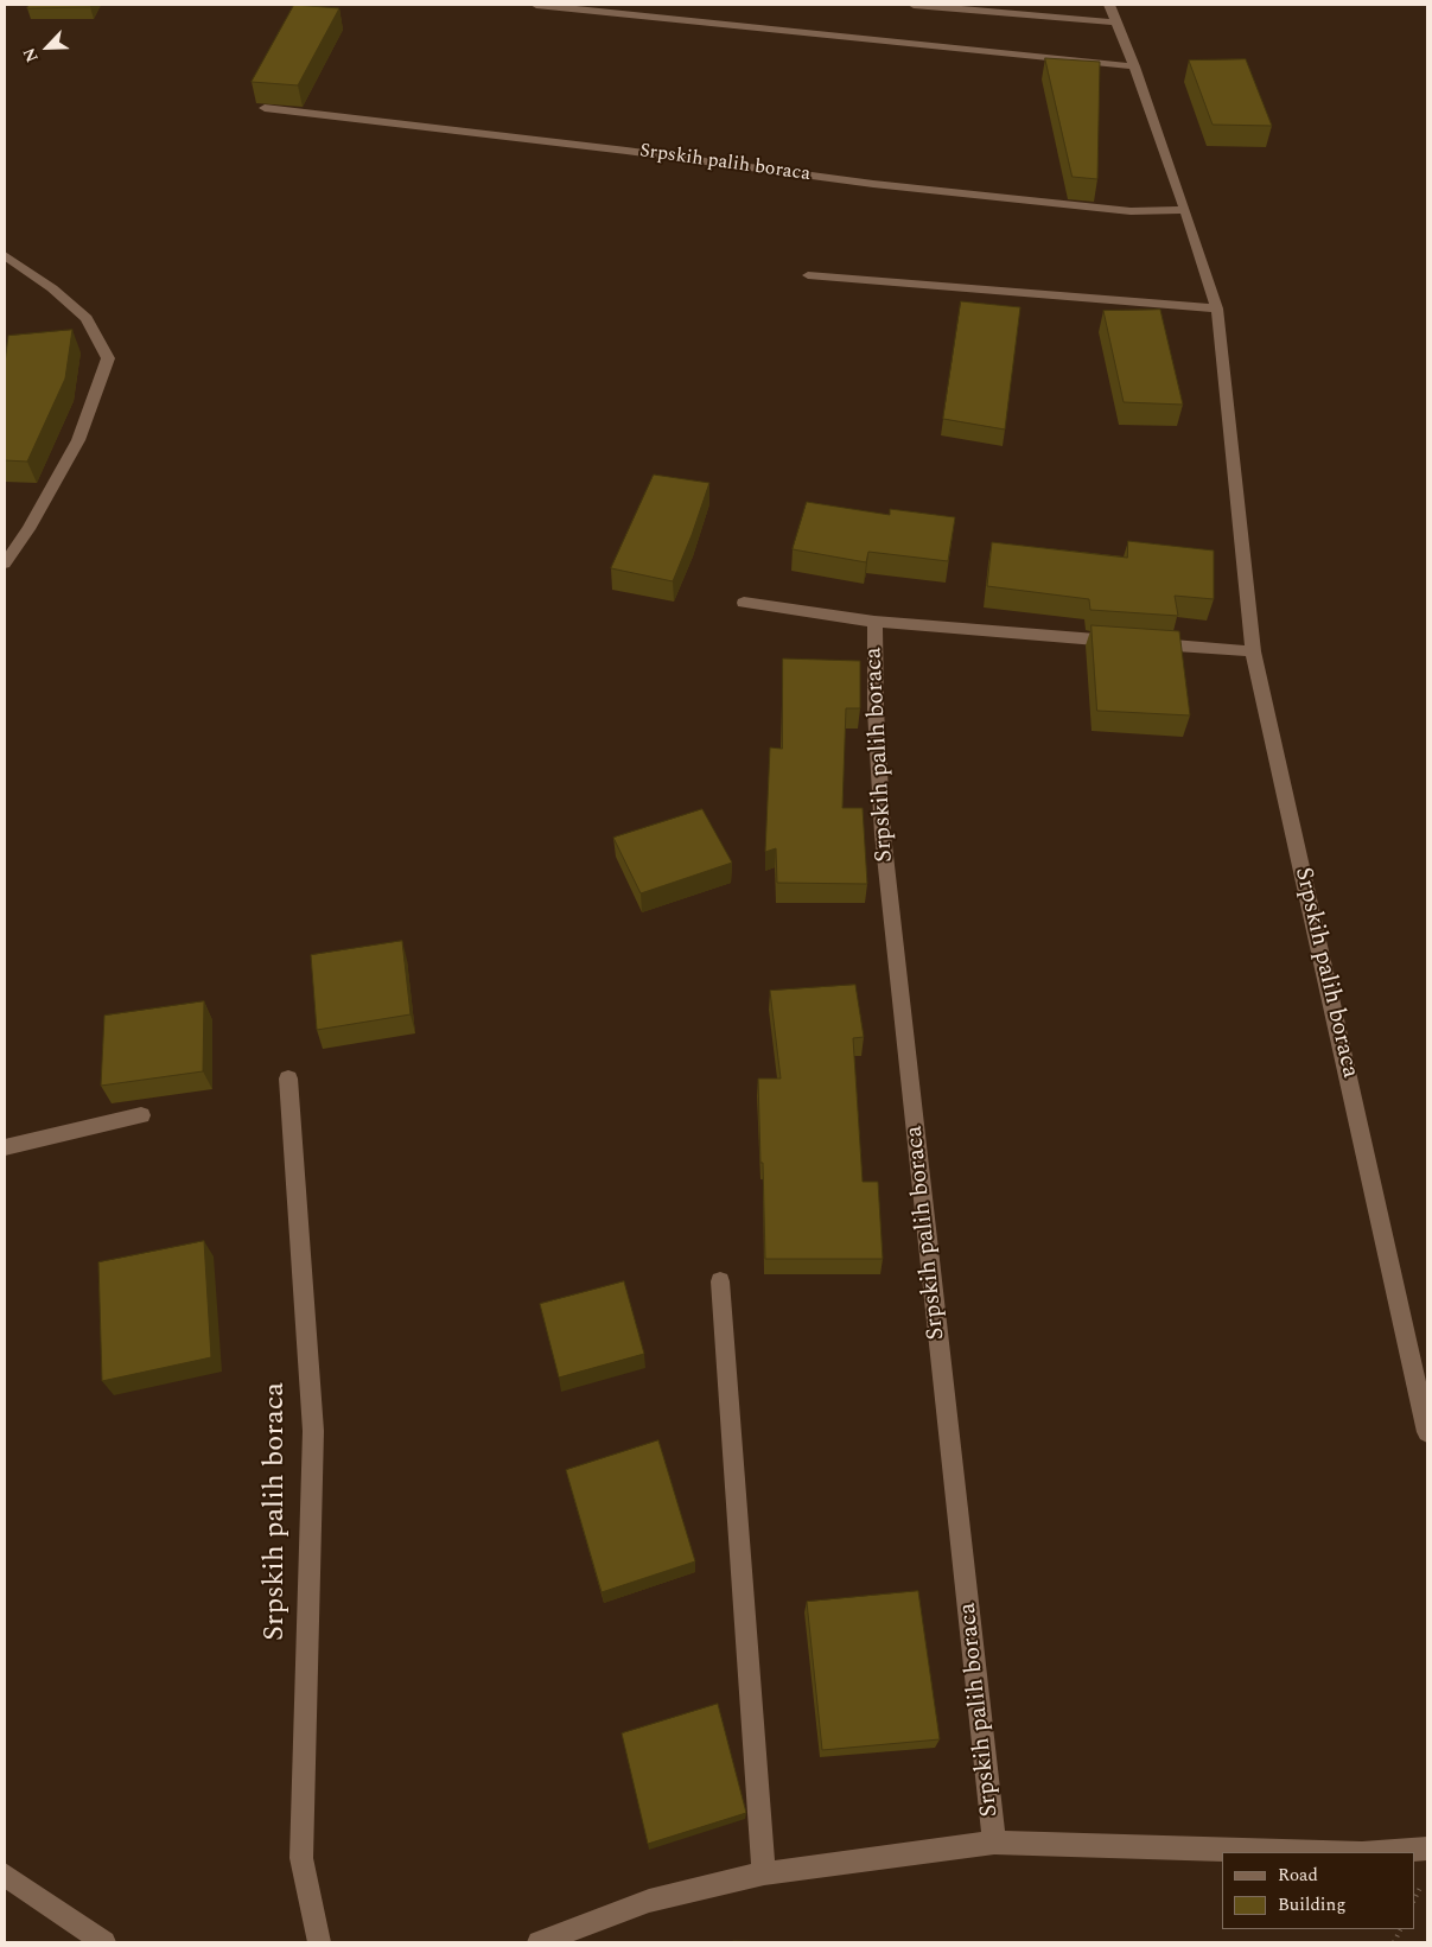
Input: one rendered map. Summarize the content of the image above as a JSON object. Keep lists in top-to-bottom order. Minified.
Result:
{"streets":{"street":["Srpskih palih boraca"]},"legend":["Road","Building"],"north":"bottom left"}
